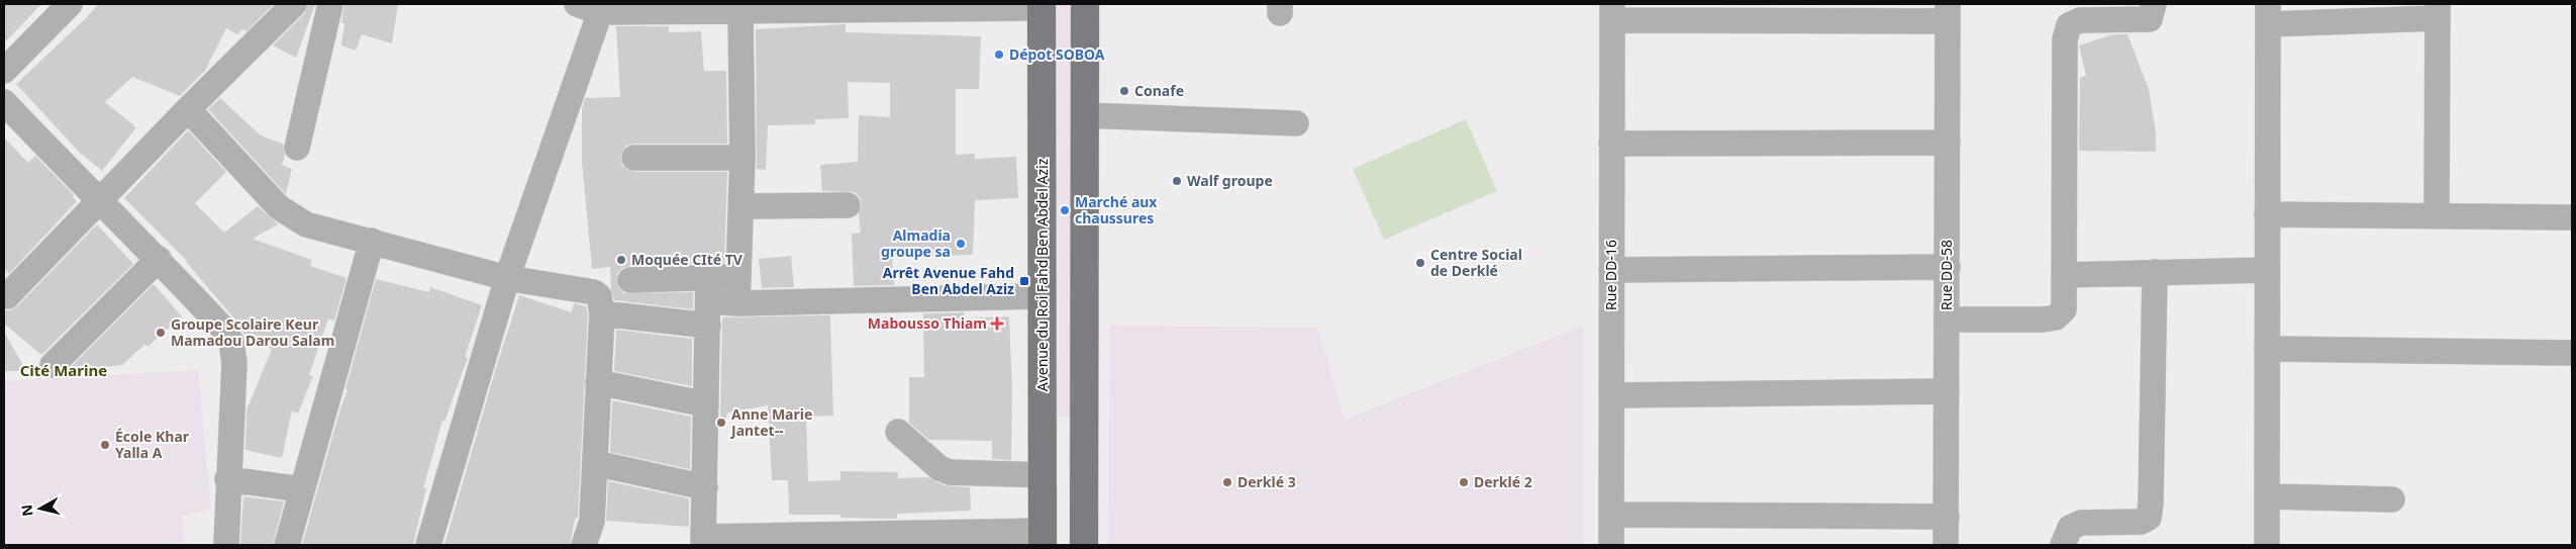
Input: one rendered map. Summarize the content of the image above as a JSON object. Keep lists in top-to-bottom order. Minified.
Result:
{"streets":{"main road":["Avenue du Roi Fahd Ben Abdel Aziz"],"street":["Rue DD-16","Rue DD-58"]},"districts":["Cité Marine"],"places":{"other":["Dépot SOBOA","Conafe","Walf groupe","Marché aux chaussures","Almadia groupe sa","Moquée CIté TV","Centre Social de Derklé","Groupe Scolaire Keur Mamadou Darou Salam","Anne Marie Jantet--","École Khar Yalla A","Derklé 3","Derklé 2"],"transit":["Arrêt Avenue Fahd Ben Abdel Aziz"],"health":["Mabousso Thiam"]},"north":"left"}
